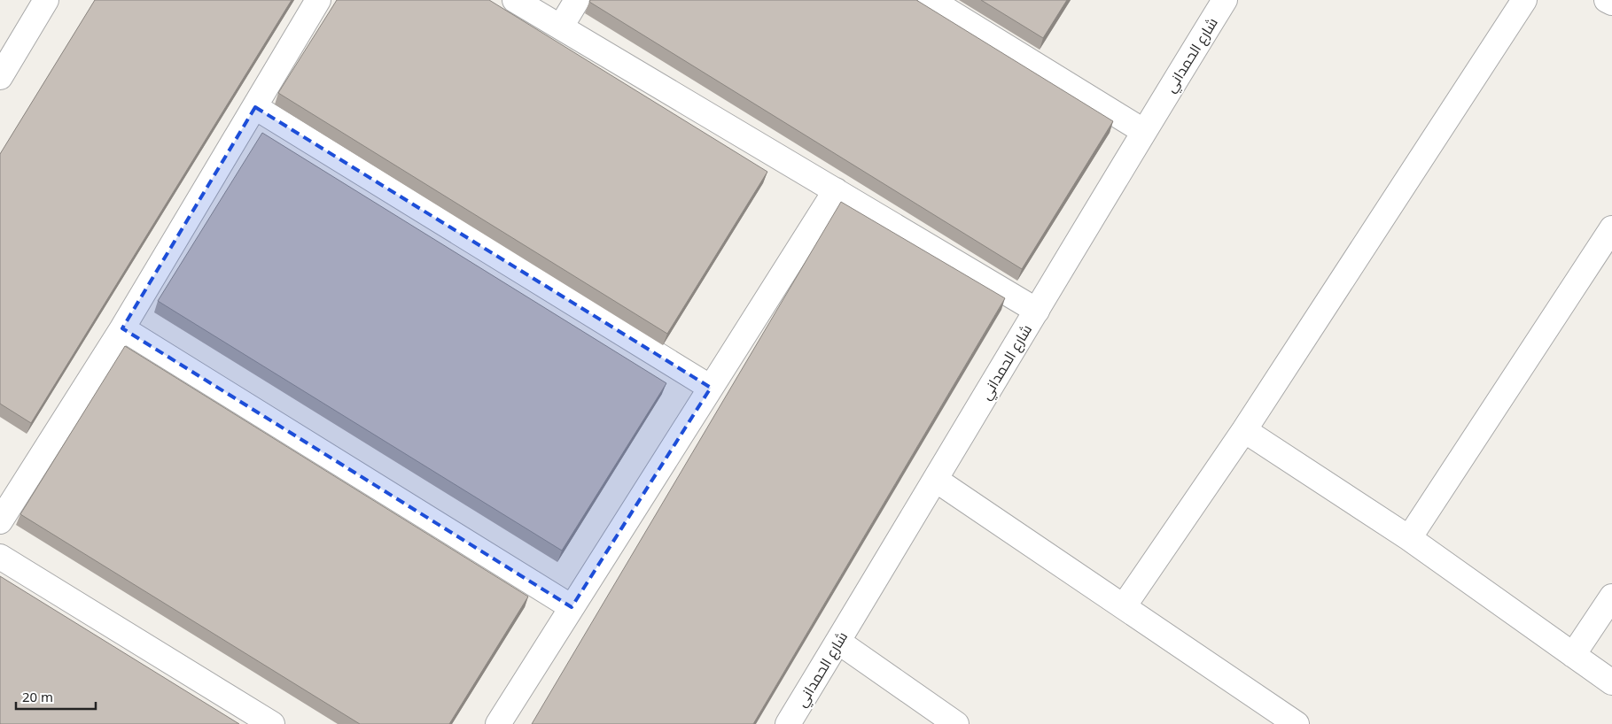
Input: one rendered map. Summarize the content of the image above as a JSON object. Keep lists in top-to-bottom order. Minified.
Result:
{"streets":{"street":["شارع الحمداني"]},"scale_bar":"20 m"}
